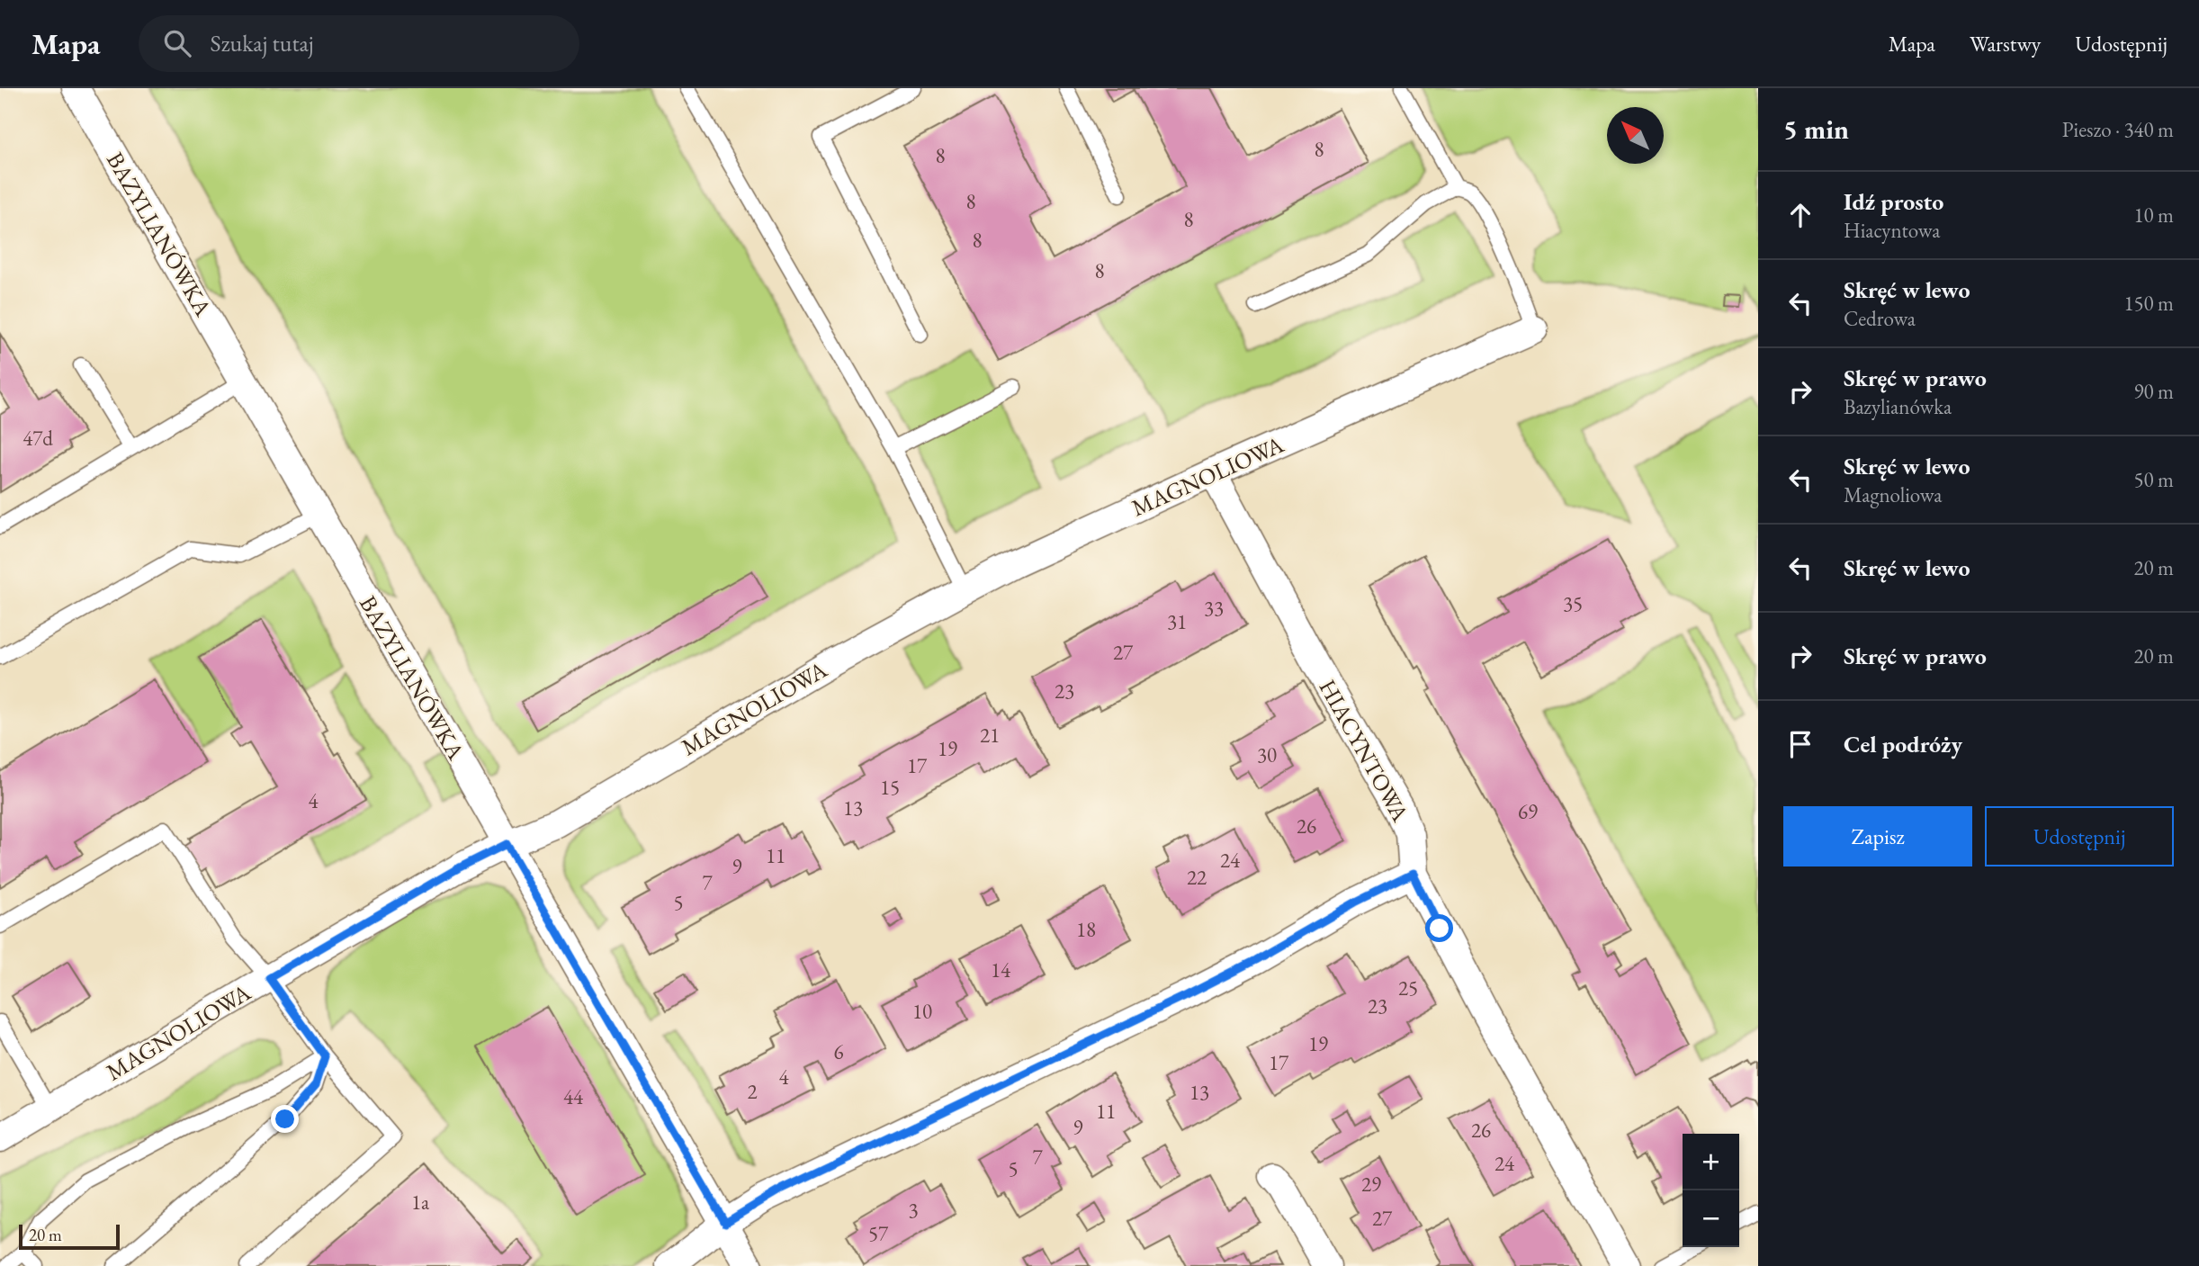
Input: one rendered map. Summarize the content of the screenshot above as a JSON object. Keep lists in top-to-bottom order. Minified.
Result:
{"streets":{"street":["BAZYLIANÓWKA","MAGNOLIOWA","HIACYNTOWA"]},"crossings":[["BAZYLIANÓWKA","MAGNOLIOWA"],["MAGNOLIOWA","HIACYNTOWA"]],"house_numbers":["8","8","8","8","8","8","47d","35","33","31","27","23","21","19","30","17","15","4","13","69","26","11","24","9","22","7","5","18","14","25","23","10","19","6","17","4","2","13","44","11","9","26","7","24","5","29","1a","3","27","57"],"scale_bar":"20 m","north":"top left","page":{"header":"Mapa","search":"Szukaj tutaj","nav":["Mapa","Warstwy","Udostępnij"],"heading":["5 min","Pieszo · 340 m"],"list":[["Idź prosto","Hiacyntowa","10 m"],["Skręć w lewo","Cedrowa","150 m"],["Skręć w prawo","Bazylianówka","90 m"],["Skręć w lewo","Magnoliowa","50 m"],["Skręć w lewo","20 m"],["Skręć w prawo","20 m"],"Cel podróży"],"buttons":["Zapisz","Udostępnij"],"map_buttons":["+","−"],"scale":"20 m"}}
